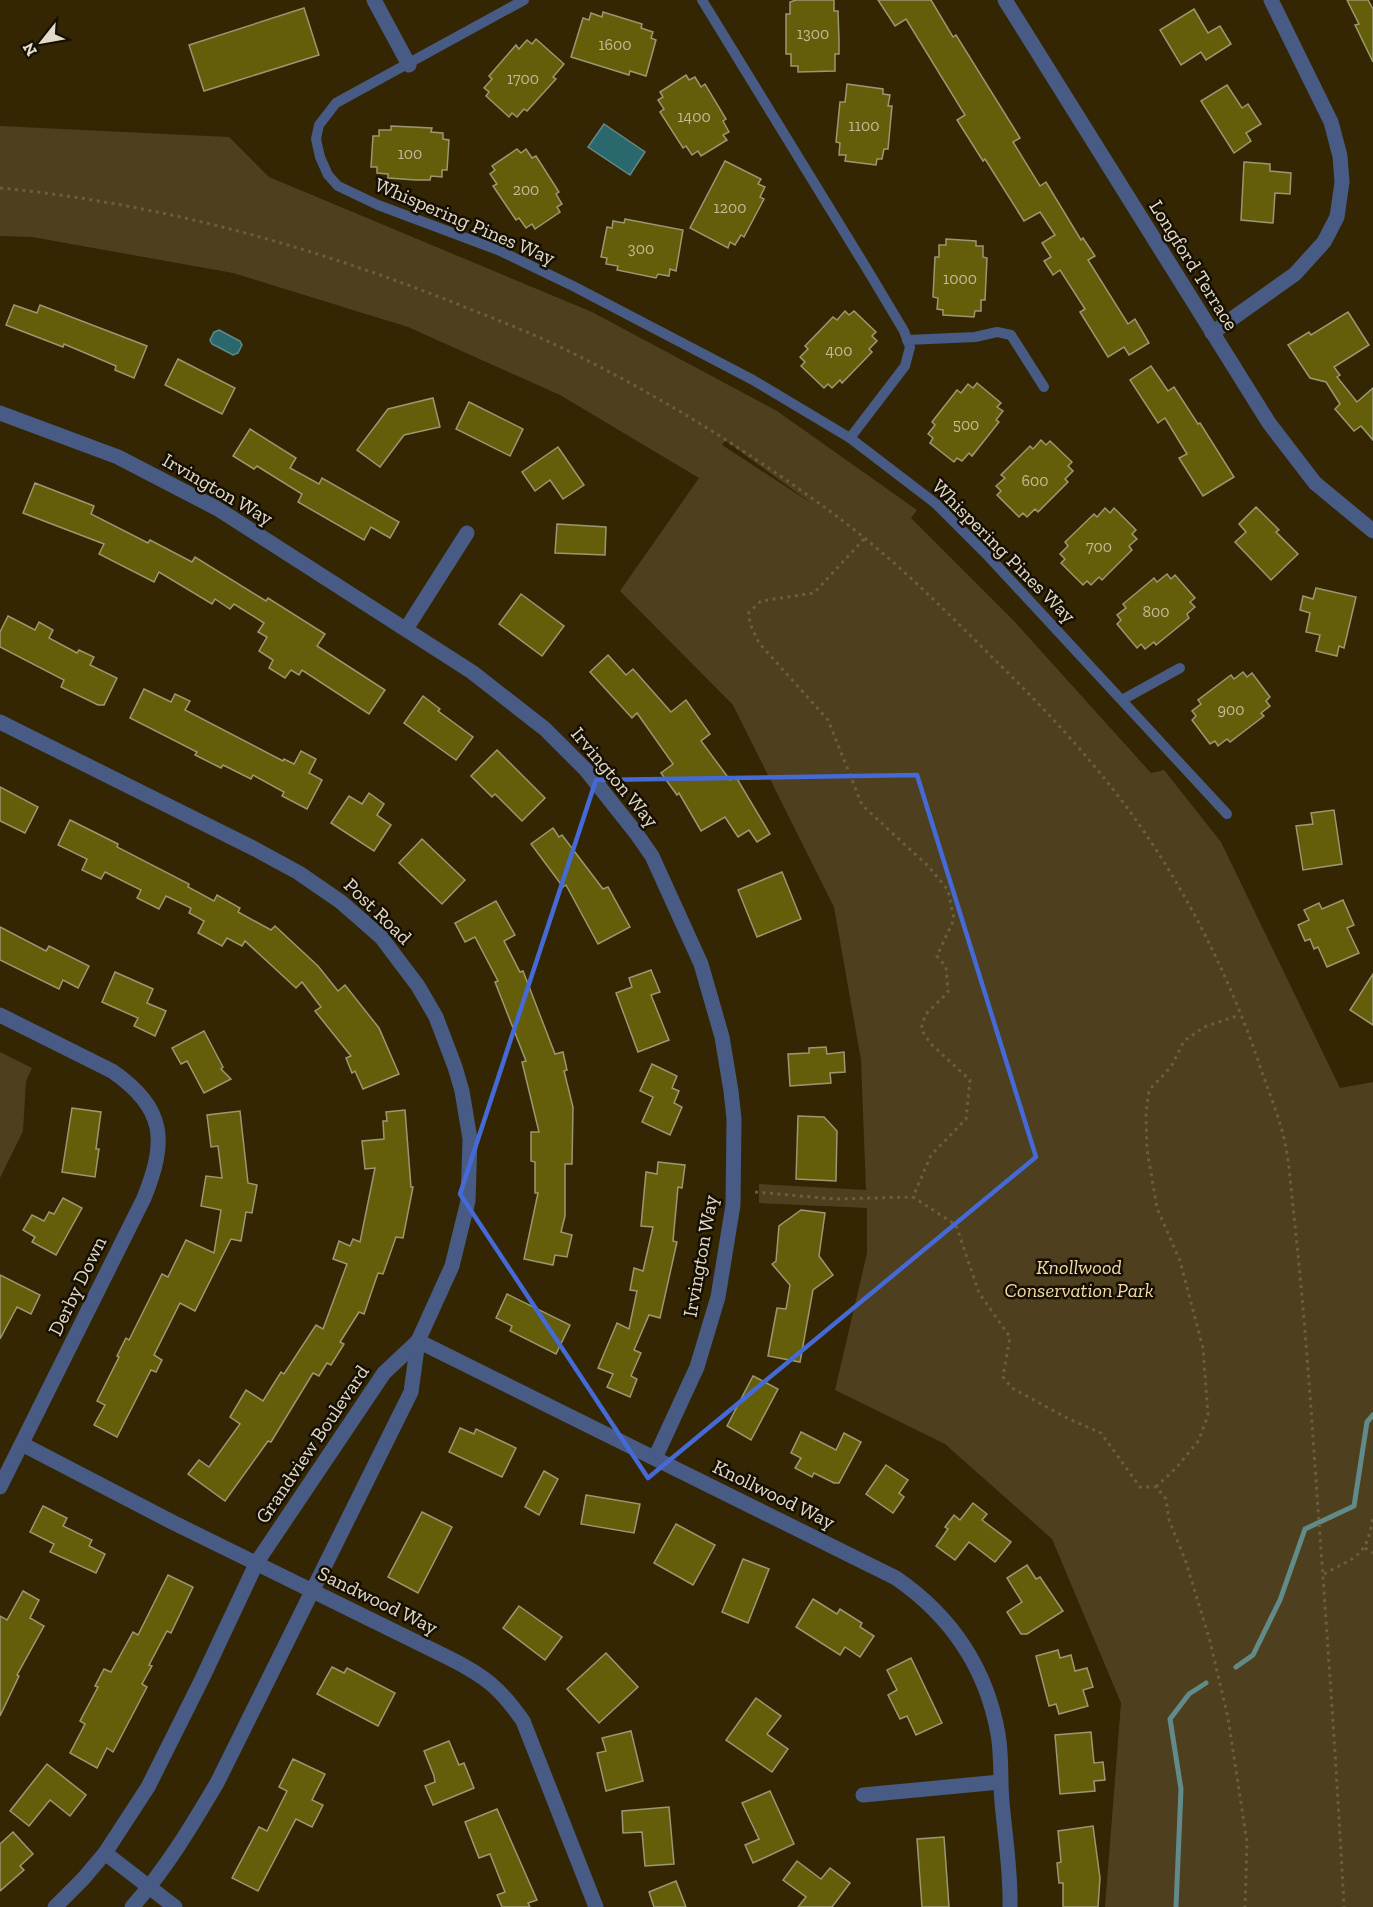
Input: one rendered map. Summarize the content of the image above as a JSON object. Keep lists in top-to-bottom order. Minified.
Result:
{"streets":{"street":["Longford Terrace","Irvington Way","Post Road","Derby Down","Grandview Boulevard","Knollwood Way","Sandwood Way"],"lane":["Whispering Pines Way"]},"crossings":[["Irvington Way","Knollwood Way"],["Post Road","Grandview Boulevard"],["Post Road","Knollwood Way"],["Derby Down","Sandwood Way"],["Grandview Boulevard","Knollwood Way"],["Grandview Boulevard","Sandwood Way"]],"parks":["Knollwood Conservation Park"],"house_numbers":["1300","1600","1700","1400","1100","100","200","1200","300","1000","400","500","600","700","800","900"],"north":"bottom left"}
